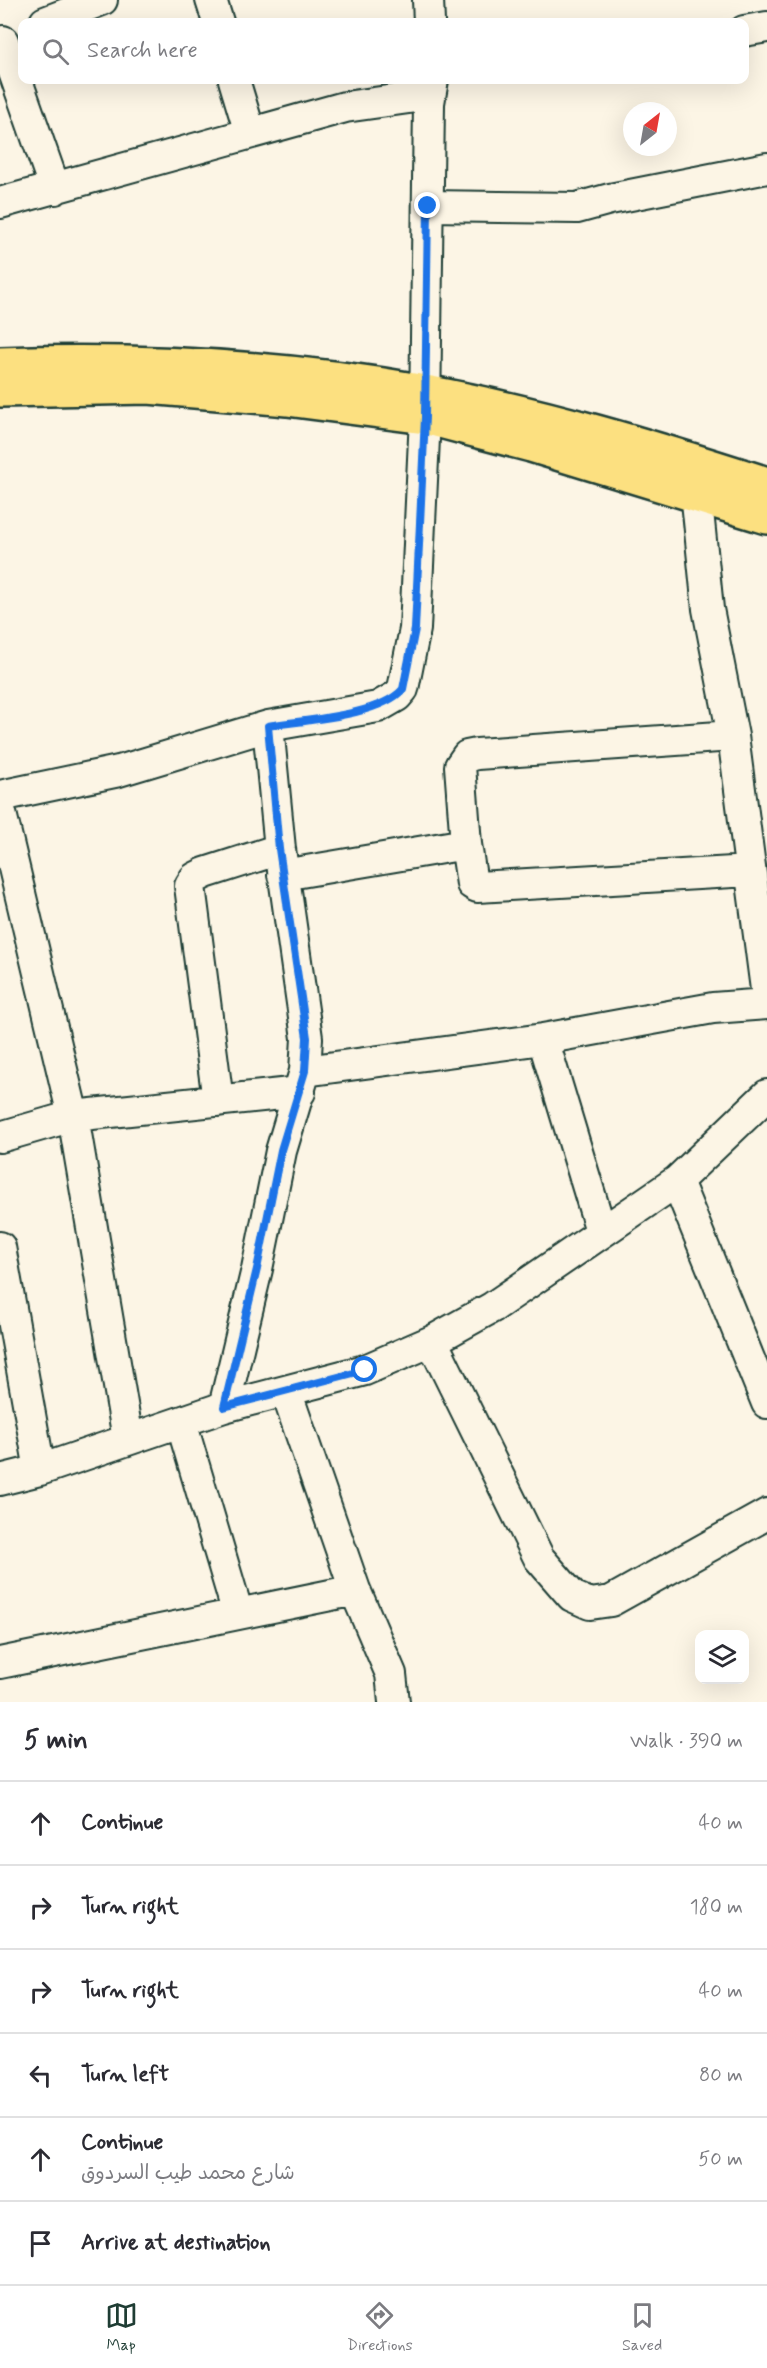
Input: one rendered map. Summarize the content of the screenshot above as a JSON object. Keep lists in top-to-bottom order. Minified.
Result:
{"north":"top right","page":{"search":"Search here","heading":["5 min","Walk · 390 m"],"list":[["Continue","40 m"],["Turn right","180 m"],["Turn right","40 m"],["Turn left","80 m"],["Continue","شارع محمد طيب السردوق","50 m"],"Arrive at destination"],"nav":["Map","Directions","Saved"]}}
